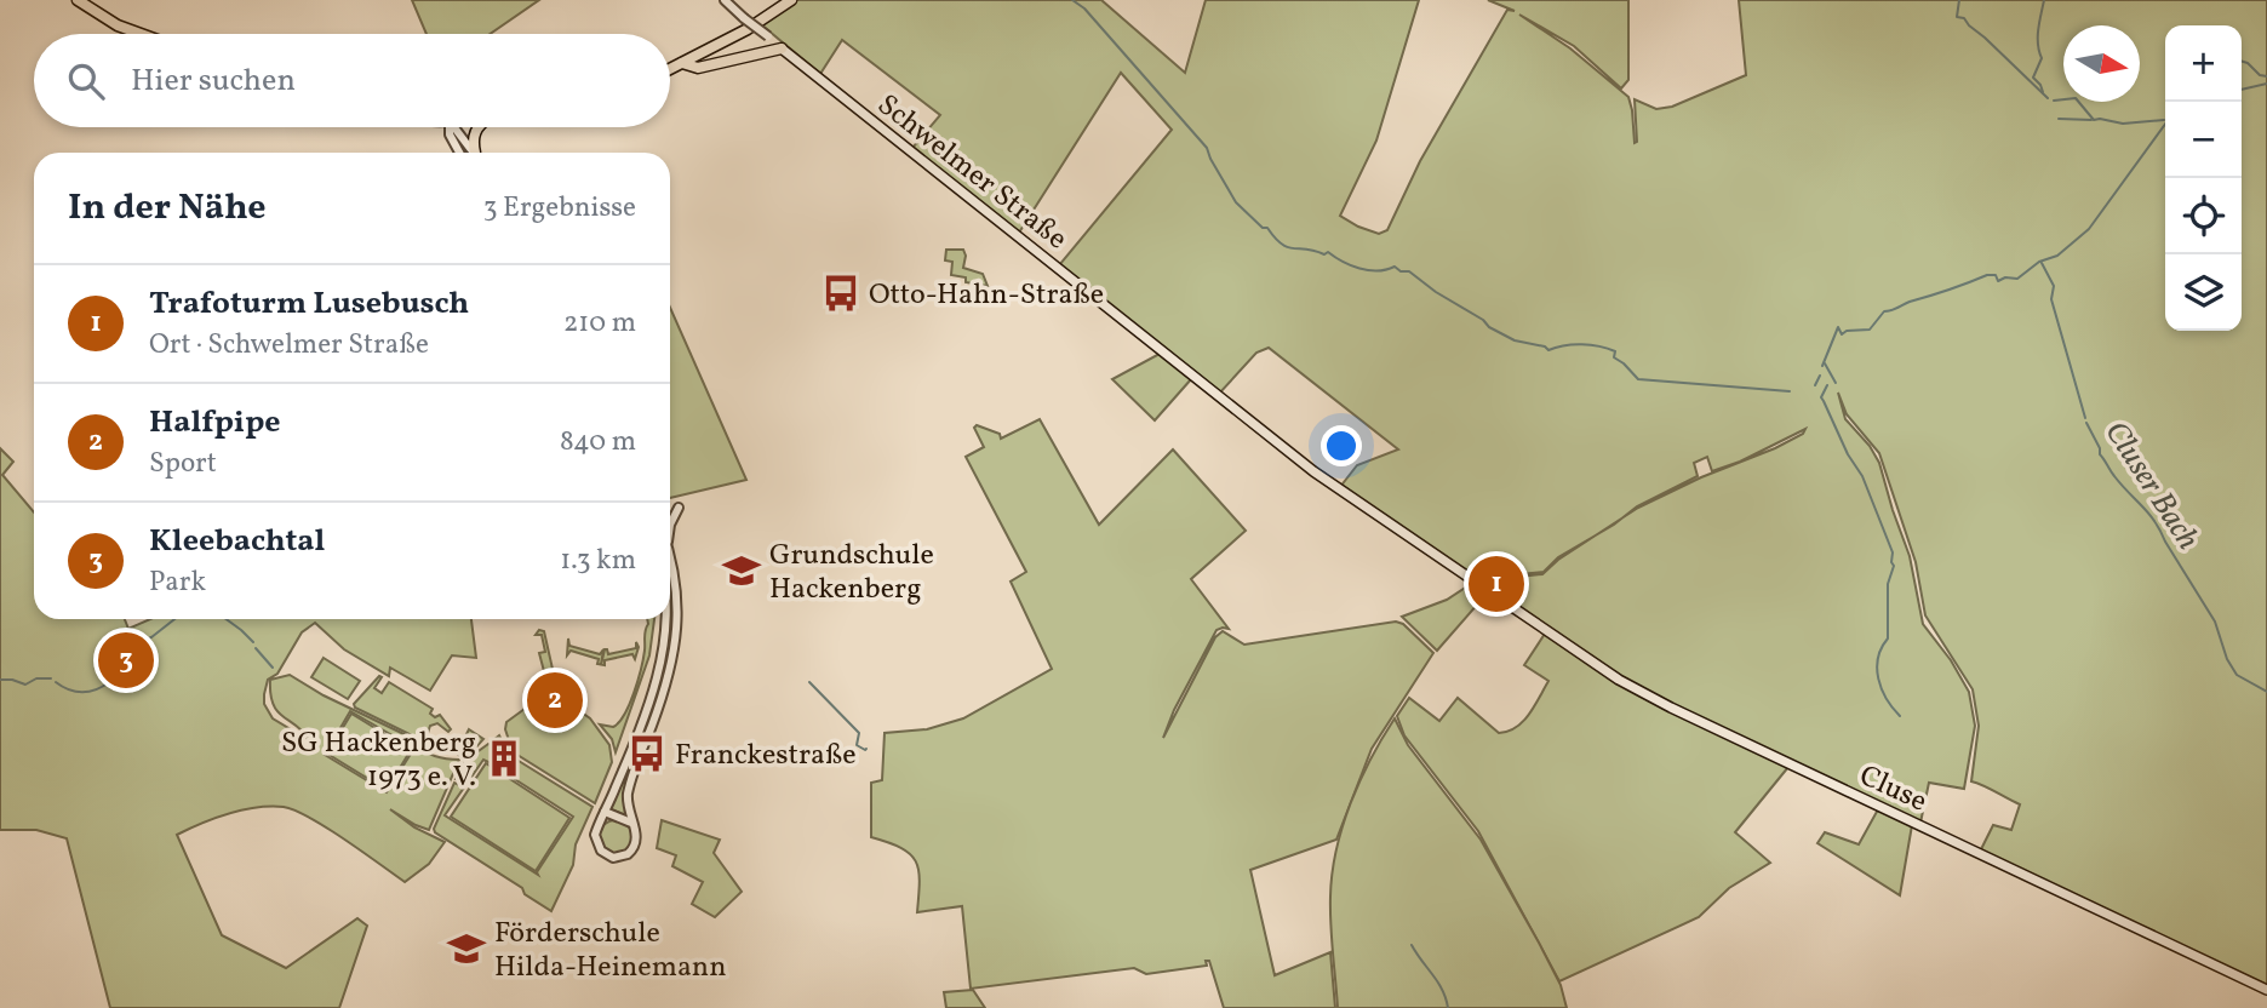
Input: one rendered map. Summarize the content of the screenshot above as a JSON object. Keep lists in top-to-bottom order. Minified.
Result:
{"streets":{"main road":["Schwelmer Straße","Cluse"]},"crossings":[["Schwelmer Straße","Cluse"]],"water":["Cluser Bach"],"places":{"bus stop":["Otto-Hahn-Straße","Franckestraße"],"school or university":["Grundschule Hackenberg","Förderschule Hilda-Heinemann"],"building":["SG Hackenberg 1973 e. V."]},"north":"right","page":{"map_buttons":["+","−"],"search":"Hier suchen","heading":["In der Nähe","3 Ergebnisse"],"list":[{"mark":"1","name":"Trafoturm Lusebusch","note":"Ort · Schwelmer Straße","value":"210 m"},{"mark":"2","name":"Halfpipe","note":"Sport","value":"840 m"},{"mark":"3","name":"Kleebachtal","note":"Park","value":"1.3 km"}],"pins":["1","3","2"]}}
